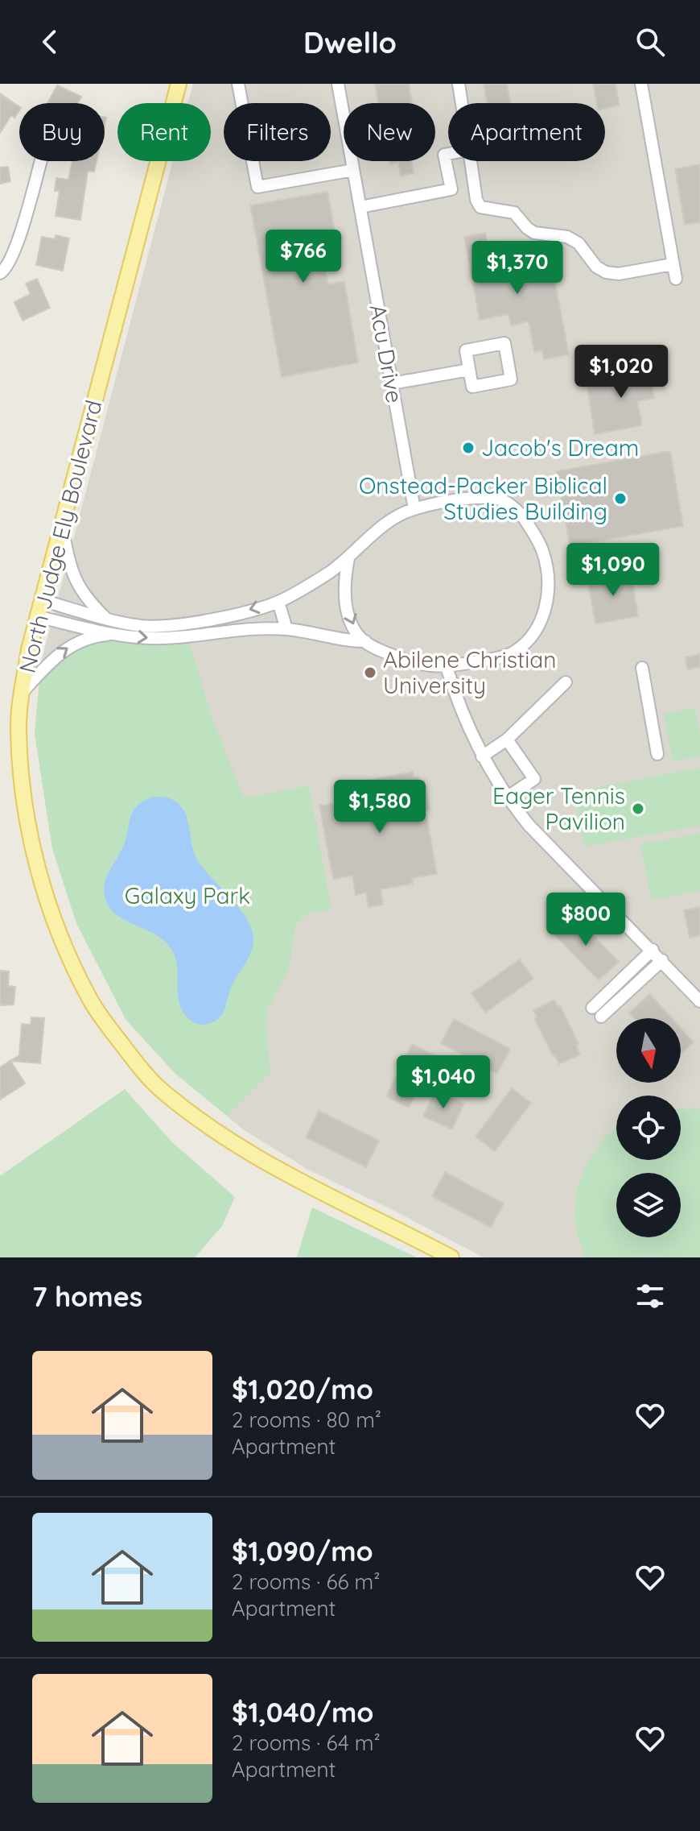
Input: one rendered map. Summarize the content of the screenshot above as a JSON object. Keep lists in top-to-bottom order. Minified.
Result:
{"streets":{"main road":["North Judge Ely Boulevard"],"street":["Acu Drive"]},"parks":["Galaxy Park"],"places":["Jacob's Dream","Onstead-Packer Biblical Studies Building","Abilene Christian University","Eager Tennis Pavilion"],"north":"bottom","page":{"header":"Dwello","chip":["Buy","Rent","Filters","New","Apartment"],"price":["$766","$1,370","$1,020","$1,090","$1,580","$800","$1,040"],"heading":"7 homes","list":[{"name":"$1,020/mo","note":"2 rooms · 80 m² · Apartment"},{"name":"$1,090/mo","note":"2 rooms · 66 m² · Apartment"},{"name":"$1,040/mo","note":"2 rooms · 64 m² · Apartment"}]}}
